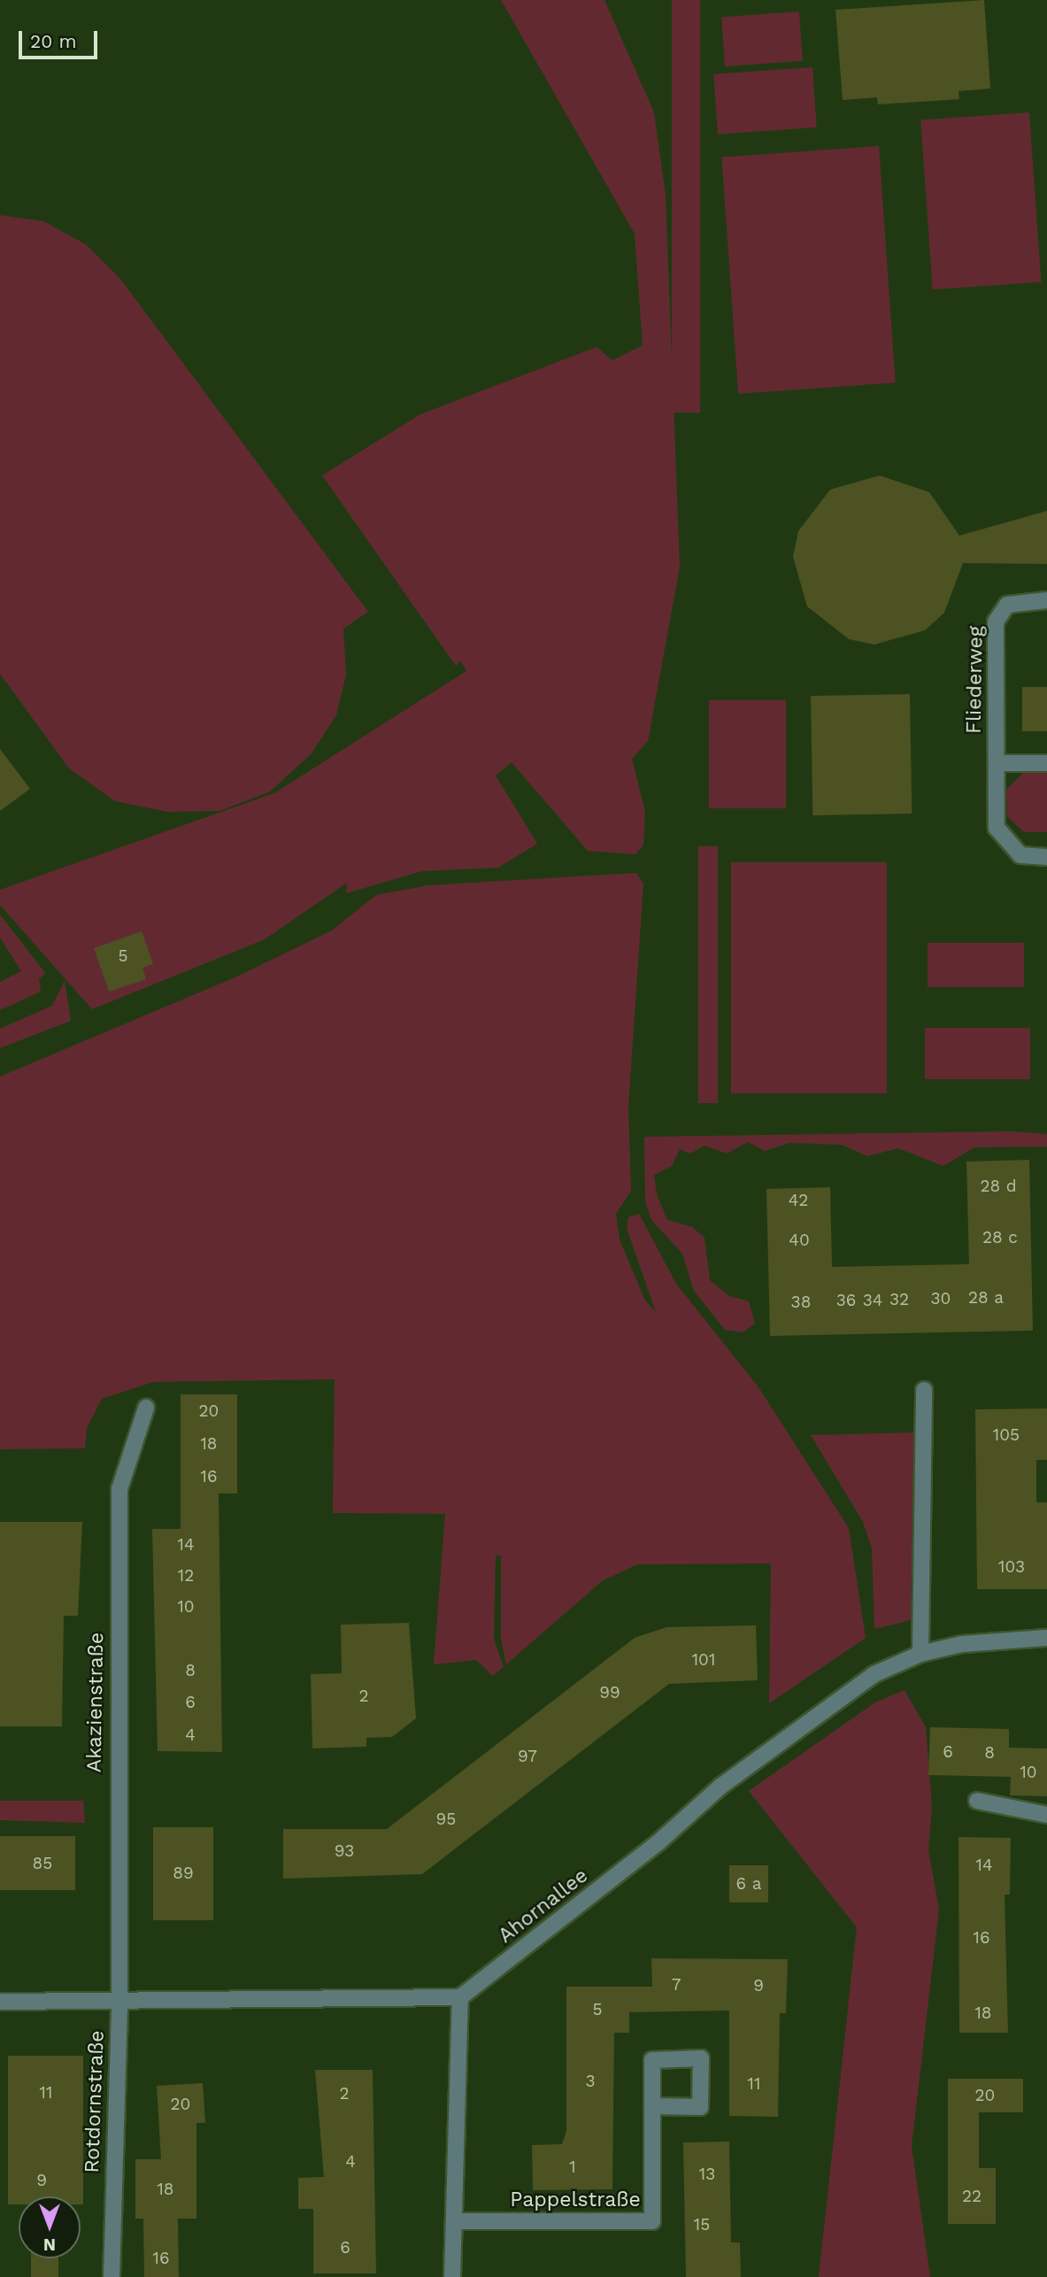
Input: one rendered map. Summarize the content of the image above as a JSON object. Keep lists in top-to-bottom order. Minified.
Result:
{"streets":{"street":["Fliederweg","Akazienstraße","Ahornallee","Rotdornstraße","Pappelstraße"]},"crossings":[["Akazienstraße","Rotdornstraße"]],"house_numbers":["5","28 d","42","28 c","40","28 a","30","32","36","34","38","20","105","18","16","14","103","12","10","101","8","99","2","6","4","6","8","97","10","95","93","85","14","89","6 a","16","7","9","5","18","3","11","11","2","20","20","4","1","13","9","18","22","15","6","16"],"scale_bar":"20 m","north":"bottom"}
